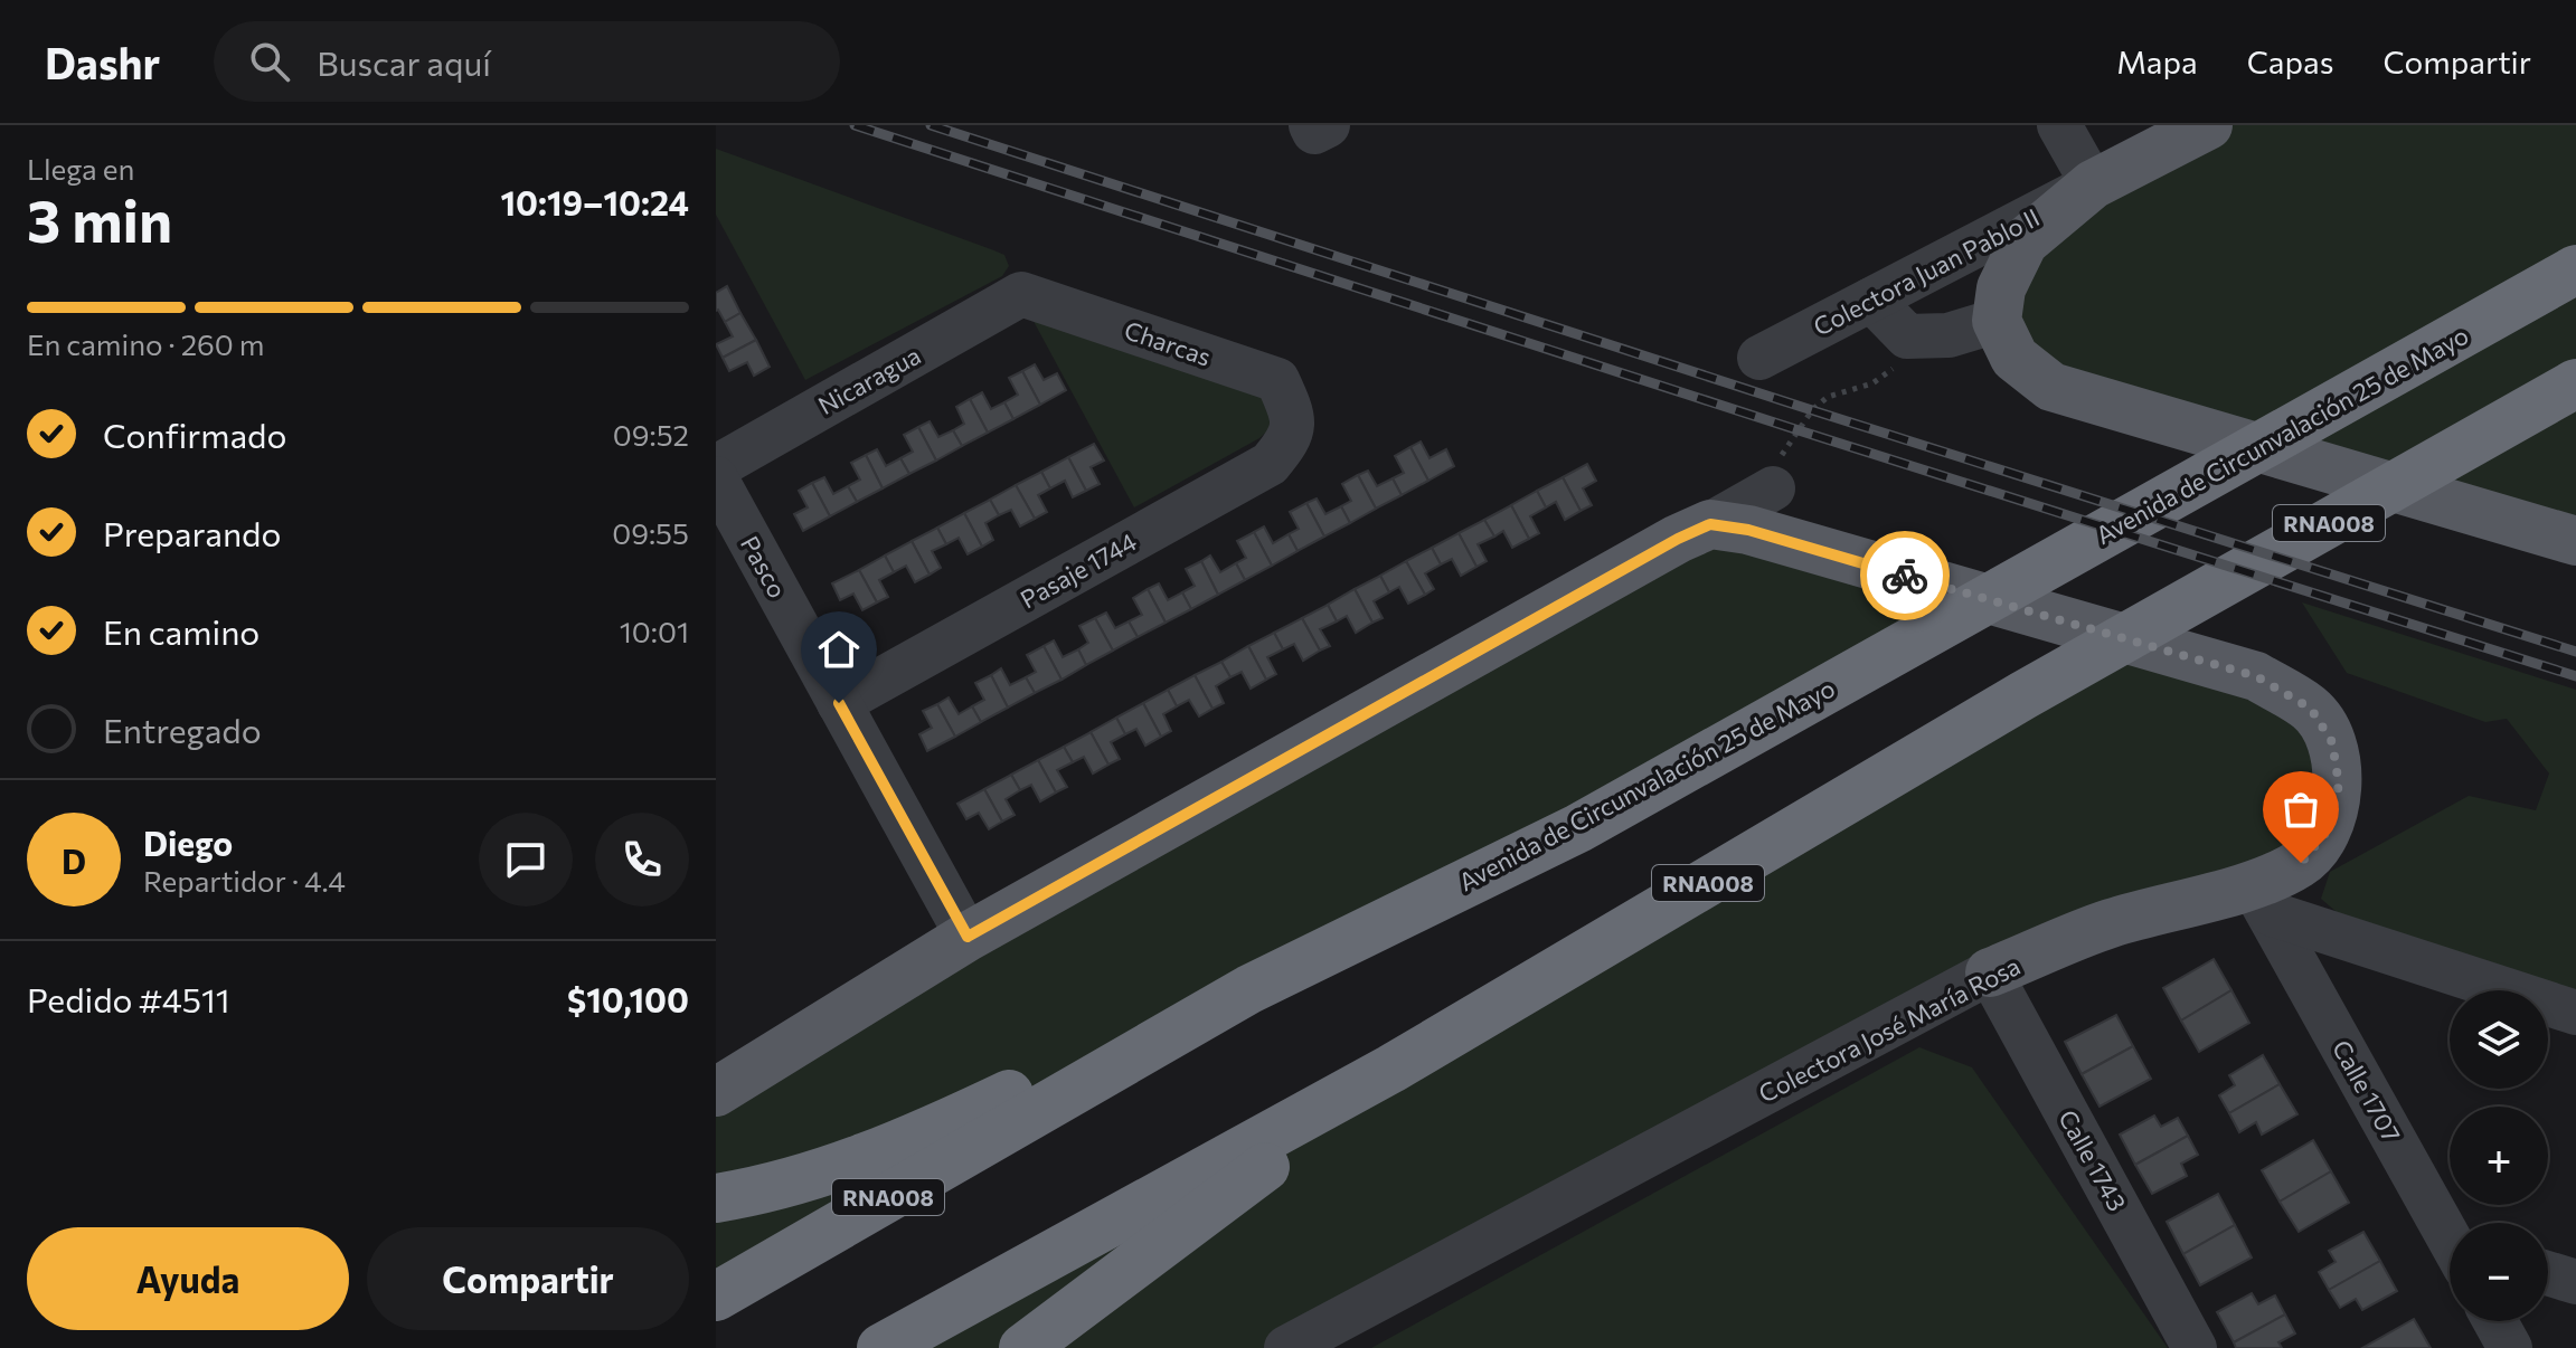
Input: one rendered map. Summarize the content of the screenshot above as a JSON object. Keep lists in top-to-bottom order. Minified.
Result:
{"streets":{"highway":["Avenida de Circunvalación 25 de Mayo","RNA008"],"main road":["Colectora Juan Pablo II","Colectora José María Rosa"],"street":["Charcas","Nicaragua","Pasco","Pasaje 1744","Calle 1707","Calle 1743"]},"crossings":[["Charcas","Nicaragua"],["Charcas","Pasaje 1744"],["Pasco","Pasaje 1744"],["Colectora José María Rosa","Calle 1707"],["Colectora José María Rosa","Calle 1743"]],"page":{"header":"Dashr","search":"Buscar aquí","nav":["Mapa","Capas","Compartir"],"heading":["3 min","Llega en","10:19–10:24"],"panel":["Diego","Repartidor · 4.4","Pedido #4511","$10,100"],"bar":"En camino · 260 m","list":[["Confirmado","09:52"],["Preparando","09:55"],["En camino","10:01"],"Entregado"],"round":"D","map_buttons":["+","−"],"buttons":["Ayuda","Compartir"]}}
